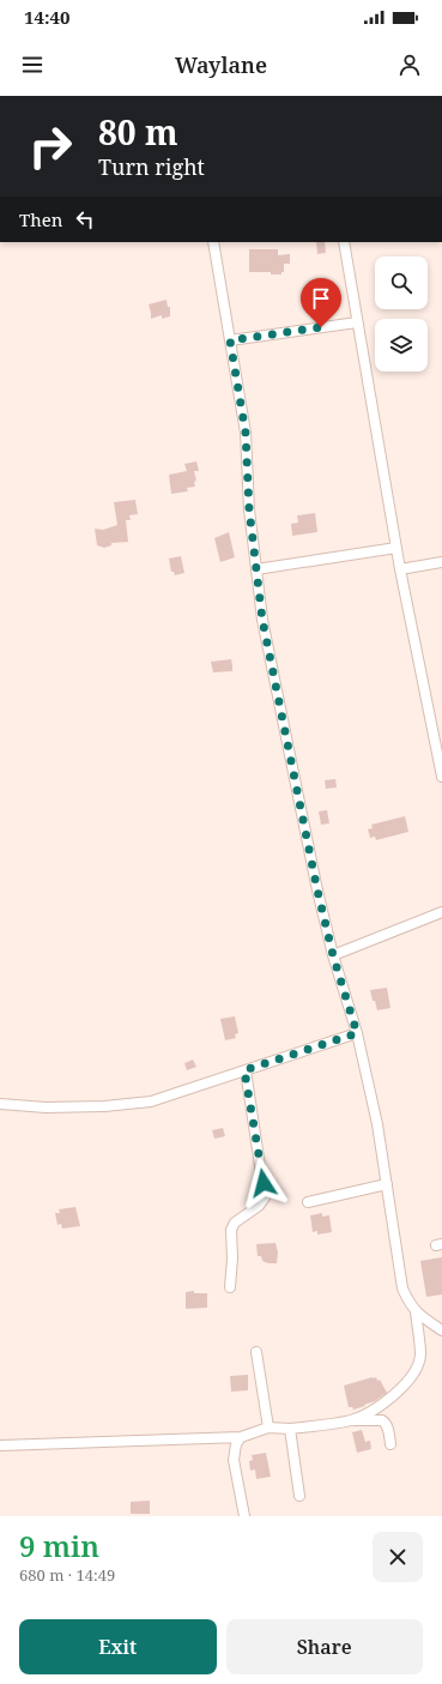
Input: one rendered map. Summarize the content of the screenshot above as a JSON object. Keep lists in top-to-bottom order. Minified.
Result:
{"page":{"status":"14:40","header":"Waylane","turn":["80 m","Turn right"],"then":"Then","heading":["9 min","680 m · 14:49"],"buttons":["Exit","Share"]}}
